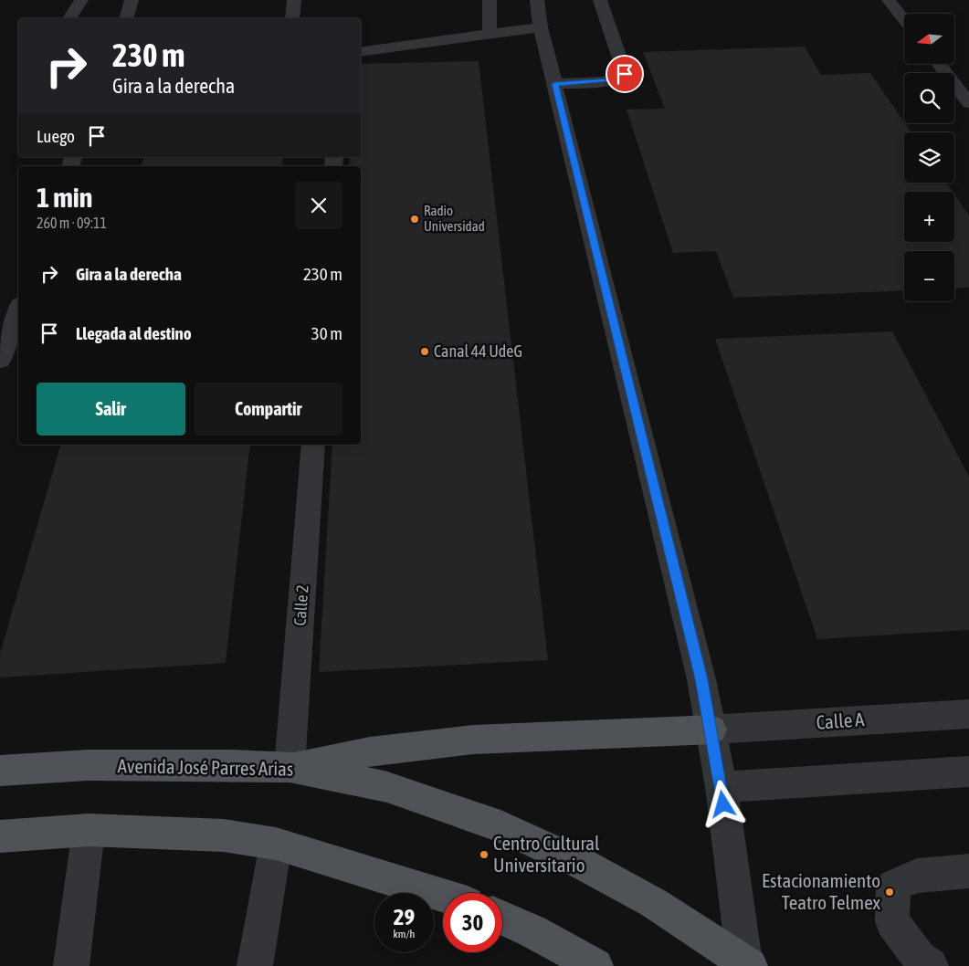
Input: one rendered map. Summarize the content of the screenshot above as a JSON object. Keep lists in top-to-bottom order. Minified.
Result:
{"streets":{"main road":["Avenida José Parres Arias"],"street":["Calle 2","Calle A"]},"crossings":[["Calle 2","Avenida José Parres Arias"]],"places":["Radio Universidad","Canal 44 UdeG","Centro Cultural Universitario","Estacionamiento Teatro Telmex"],"north":"left","page":{"map_buttons":["+","−"],"turn":["230 m","Gira a la derecha"],"then":"Luego","heading":["1 min","260 m · 09:11"],"list":[{"name":"Gira a la derecha","value":"230 m"},{"name":"Llegada al destino","value":"30 m"}],"buttons":["Salir","Compartir"],"speed":"29 km/h","limit":"30"}}
